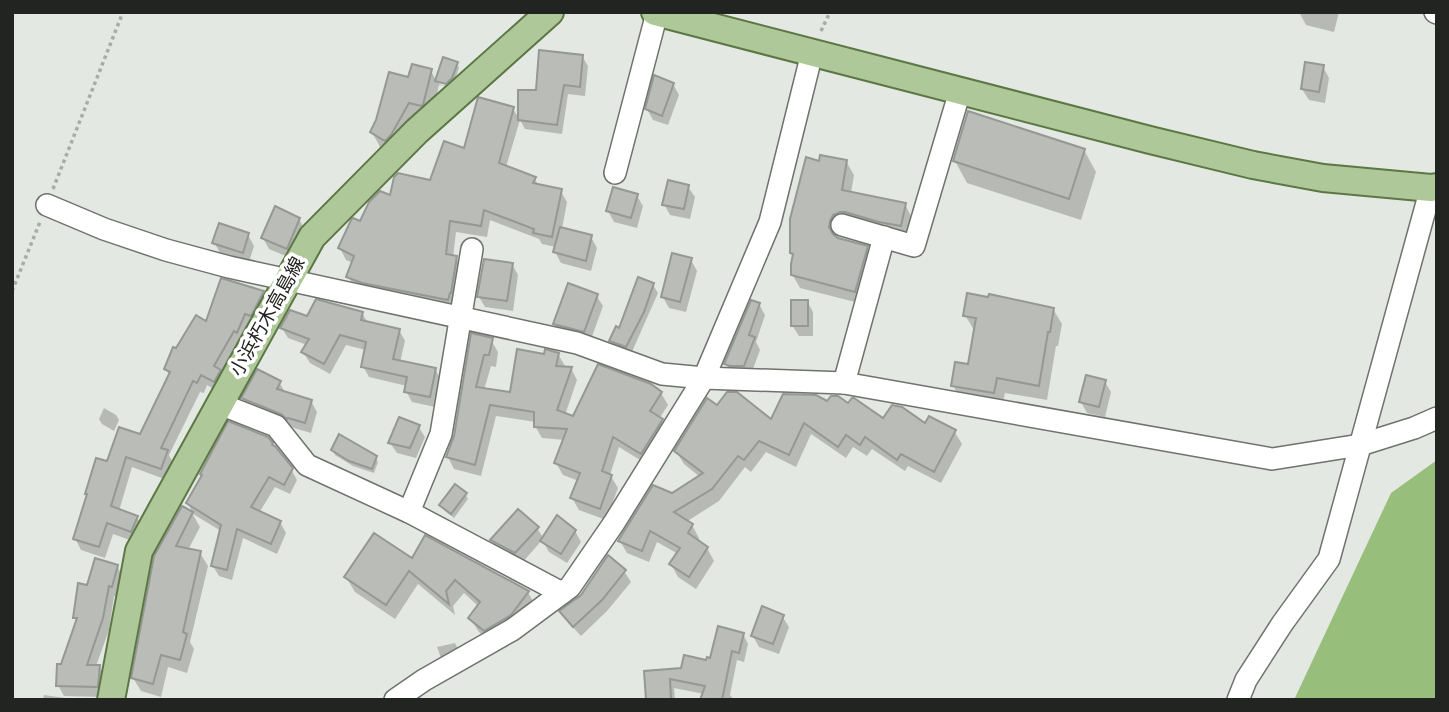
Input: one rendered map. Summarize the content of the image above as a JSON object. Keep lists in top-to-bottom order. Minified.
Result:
{"streets":{"main road":["小浜朽木高島線"]}}
